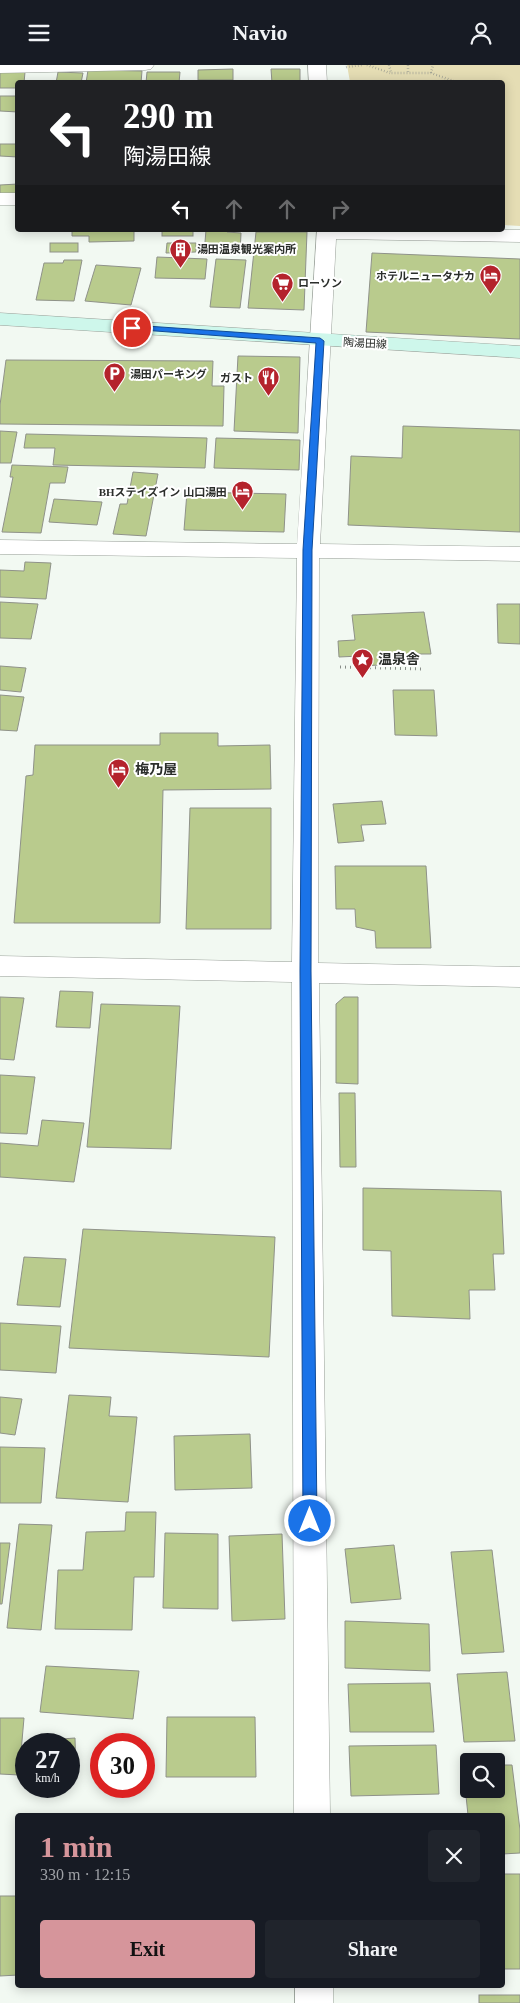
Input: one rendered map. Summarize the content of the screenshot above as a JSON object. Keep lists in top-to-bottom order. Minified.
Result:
{"streets":{"main road":["陶湯田線"]},"places":{"building":["湯田温泉観光案内所"],"hotel":["ホテルニュータナカ","BHステイズイン 山口湯田","梅乃屋"],"supermarket":["ローソン"],"parking":["湯田パーキング"],"restaurant":["ガスト"],"place":["温泉舎"]},"page":{"header":"Navio","turn":["290 m","陶湯田線"],"speed":"27 km/h","limit":"30","heading":["1 min","330 m · 12:15"],"buttons":["Exit","Share"]}}
